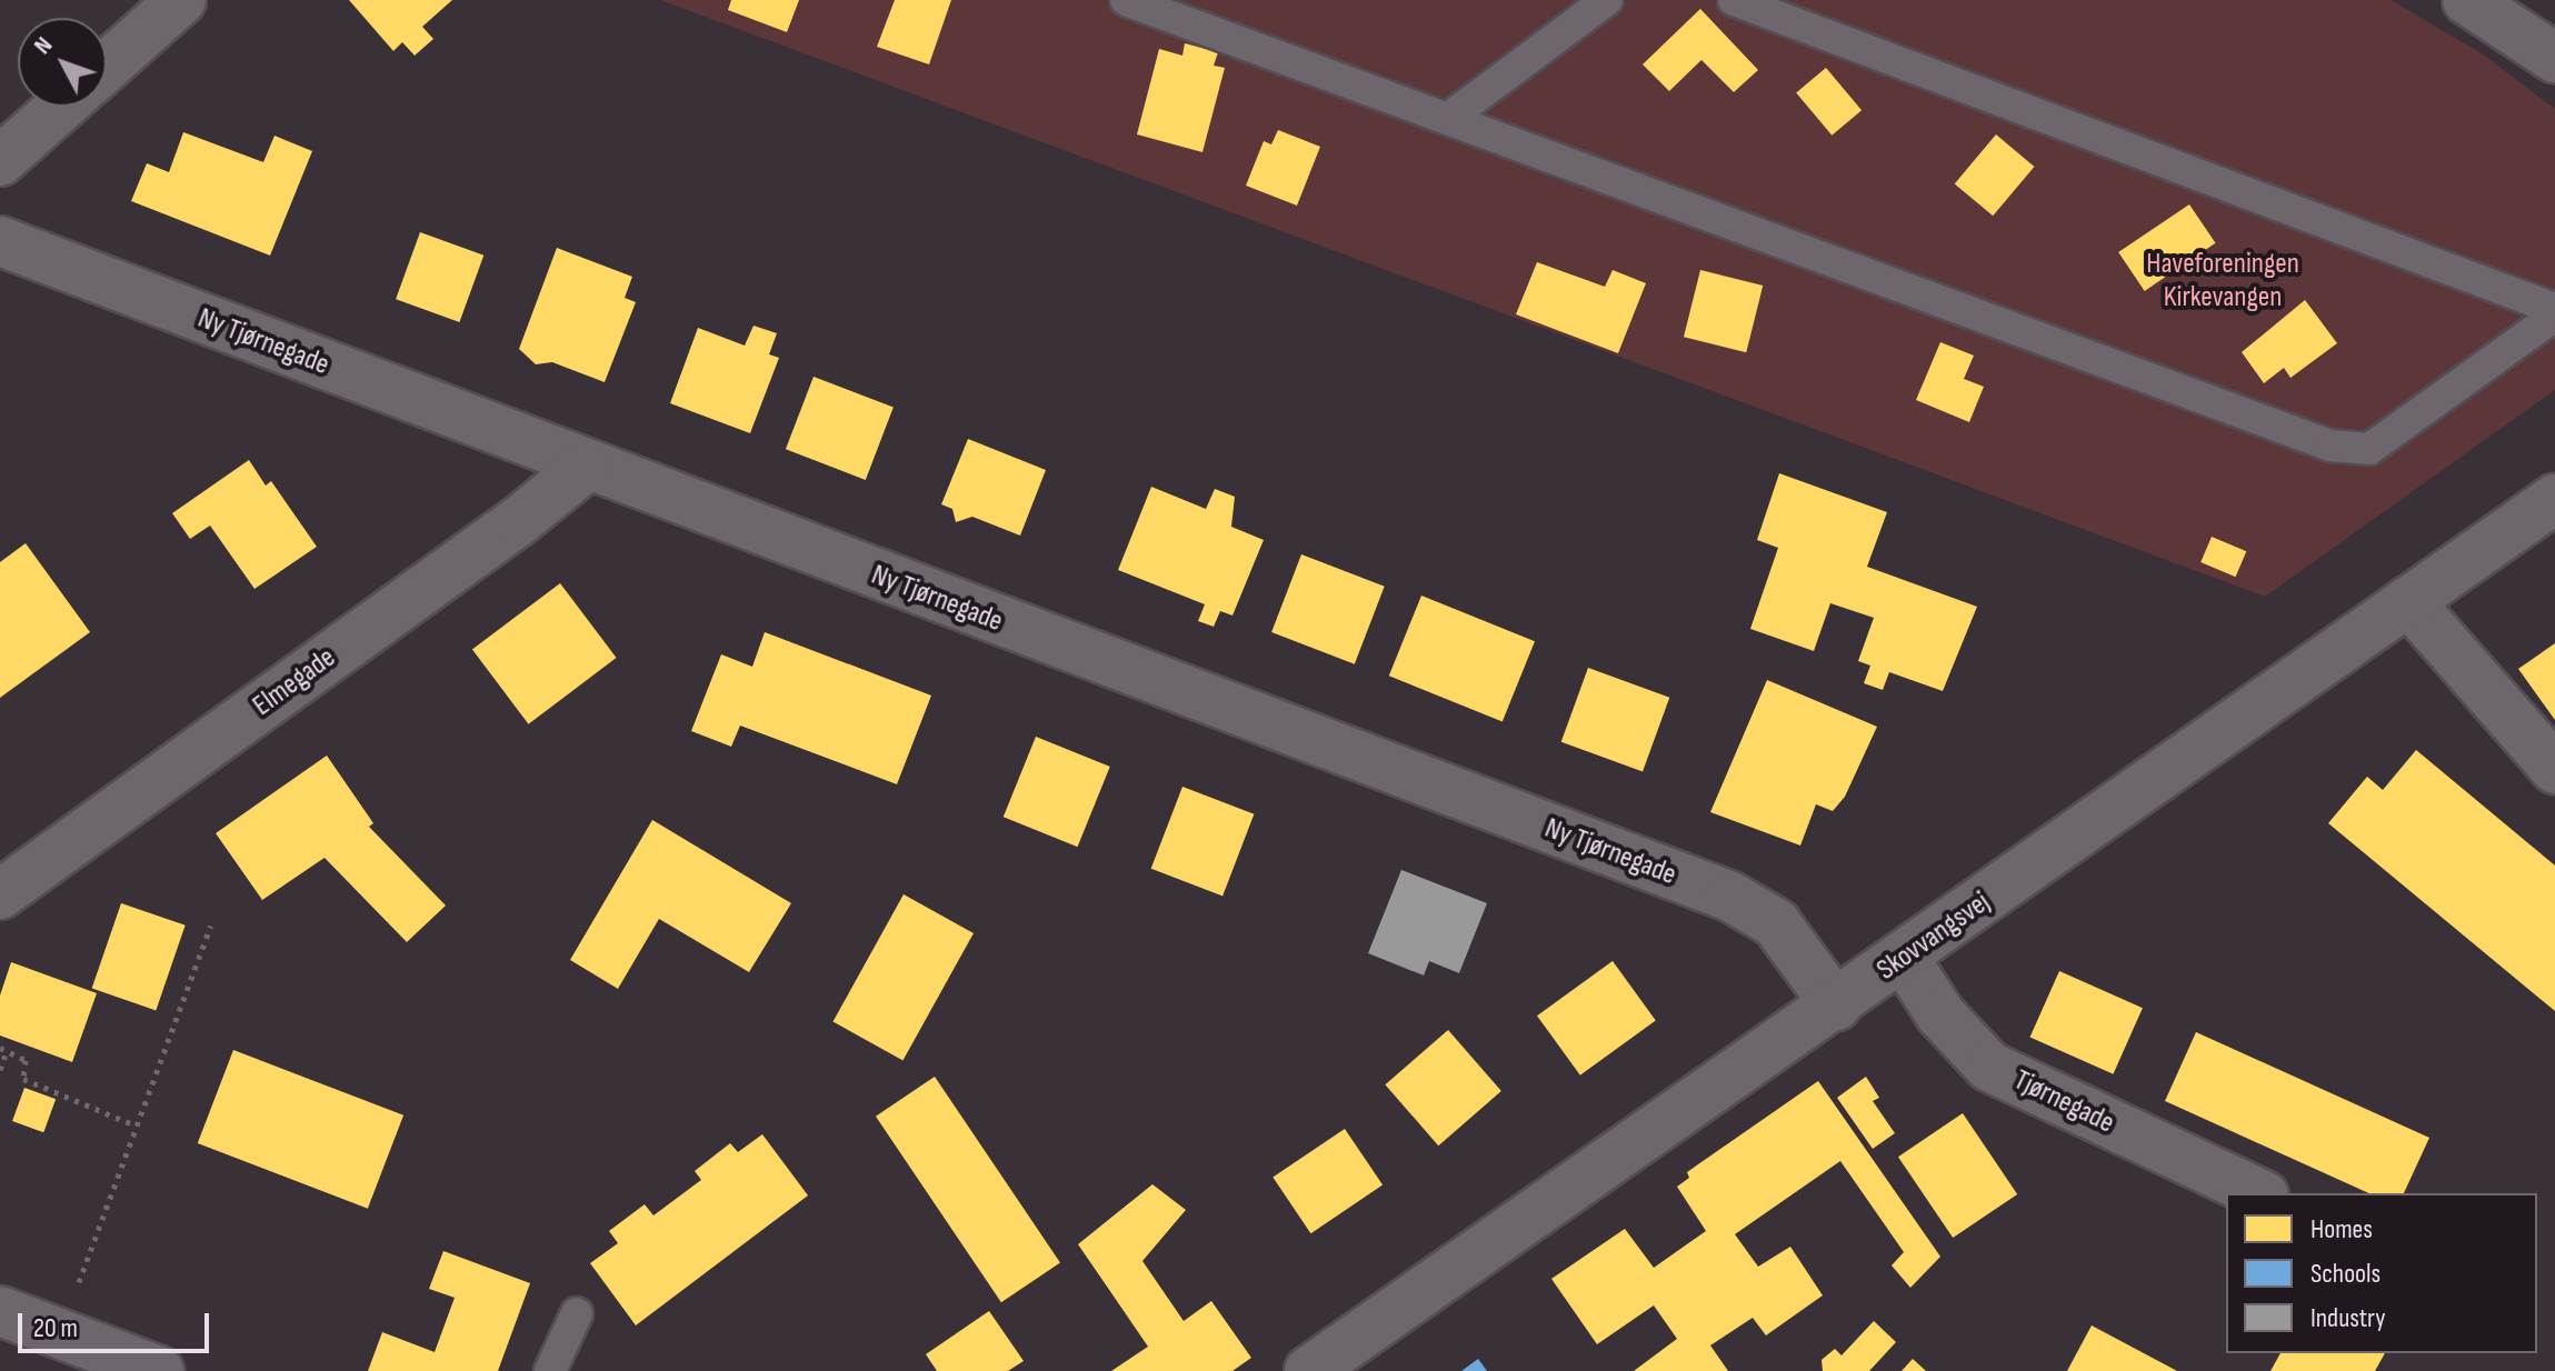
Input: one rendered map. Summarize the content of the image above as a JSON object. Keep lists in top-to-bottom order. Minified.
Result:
{"streets":{"street":["Ny Tjørnegade","Elmegade","Skovvangsvej","Tjørnegade"]},"crossings":[["Ny Tjørnegade","Elmegade"],["Ny Tjørnegade","Skovvangsvej"],["Skovvangsvej","Tjørnegade"]],"parks":["Haveforeningen Kirkevangen"],"legend":["Homes","Schools","Industry"],"scale_bar":"20 m","north":"top left"}
